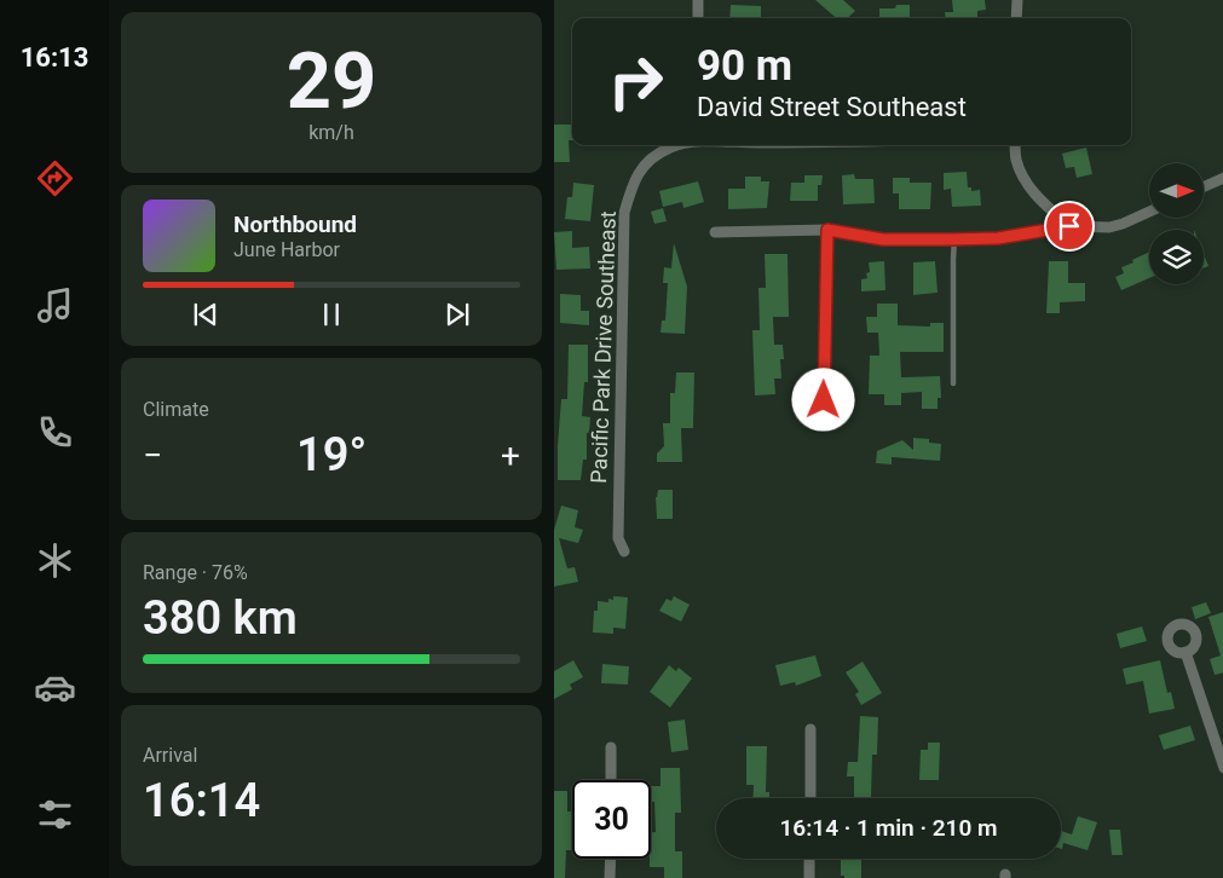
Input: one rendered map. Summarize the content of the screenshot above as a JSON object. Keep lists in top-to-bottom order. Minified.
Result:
{"streets":{"street":["Pacific Park Drive Southeast"]},"north":"right","page":{"tabs":"16:13","tile":[["29","km/h"],"Climate",["Range · 76%","380 km"],["Arrival","16:14"]],"turn":["90 m","David Street Southeast"],"song":["Northbound","June Harbor"],"heat":["−","19°","+"],"limit":"30","trip":"16:14 · 1 min · 210 m"}}
